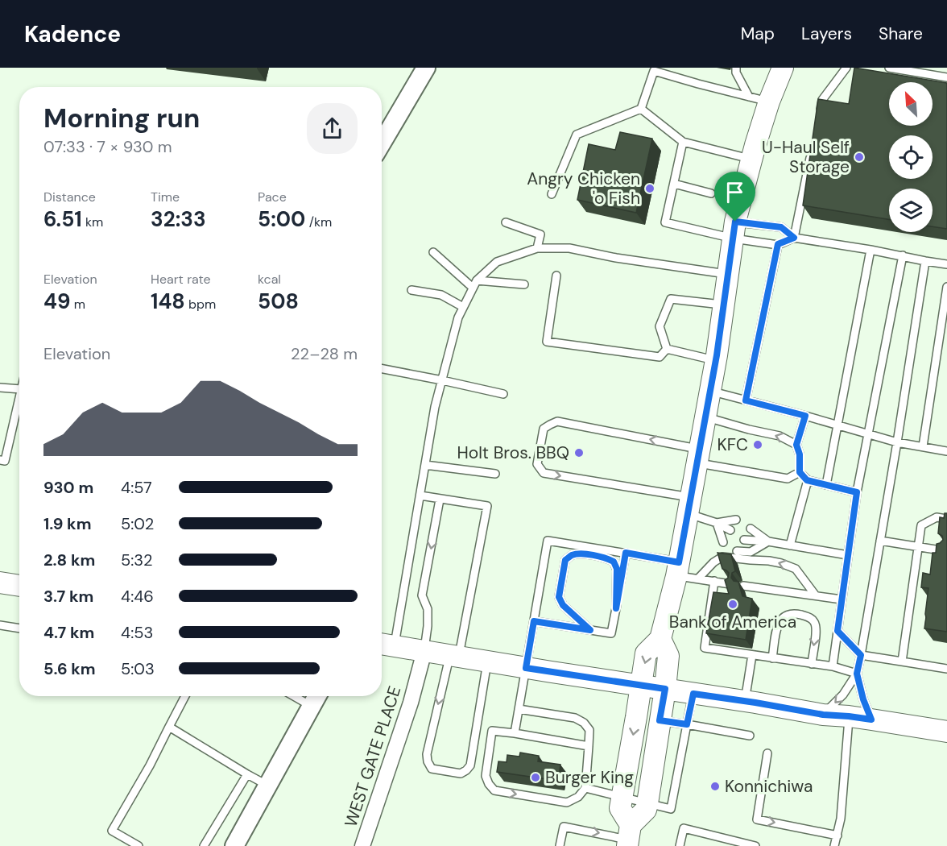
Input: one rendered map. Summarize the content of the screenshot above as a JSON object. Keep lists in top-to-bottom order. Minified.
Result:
{"streets":{"street":["WEST GATE PLACE"]},"places":["U-Haul Self Storage","Angry Chicken 'o Fish","KFC","Holt Bros. BBQ","Bank of America","Burger King","Konnichiwa"],"north":"top left","page":{"header":"Kadence","nav":["Map","Layers","Share"],"heading":["Morning run","07:33 · 7 × 930 m"],"stats":[["Distance","6.51 km"],["Time","32:33"],["Pace","5:00 /km"],["Elevation","49 m"],["Heart rate","148 bpm"],["kcal","508"]],"chart":["Elevation","22–28 m"],"list":[{"name":"930 m","note":"4:57"},{"name":"1.9 km","note":"5:02"},{"name":"2.8 km","note":"5:32"},{"name":"3.7 km","note":"4:46"},{"name":"4.7 km","note":"4:53"},{"name":"5.6 km","note":"5:03"}]}}
